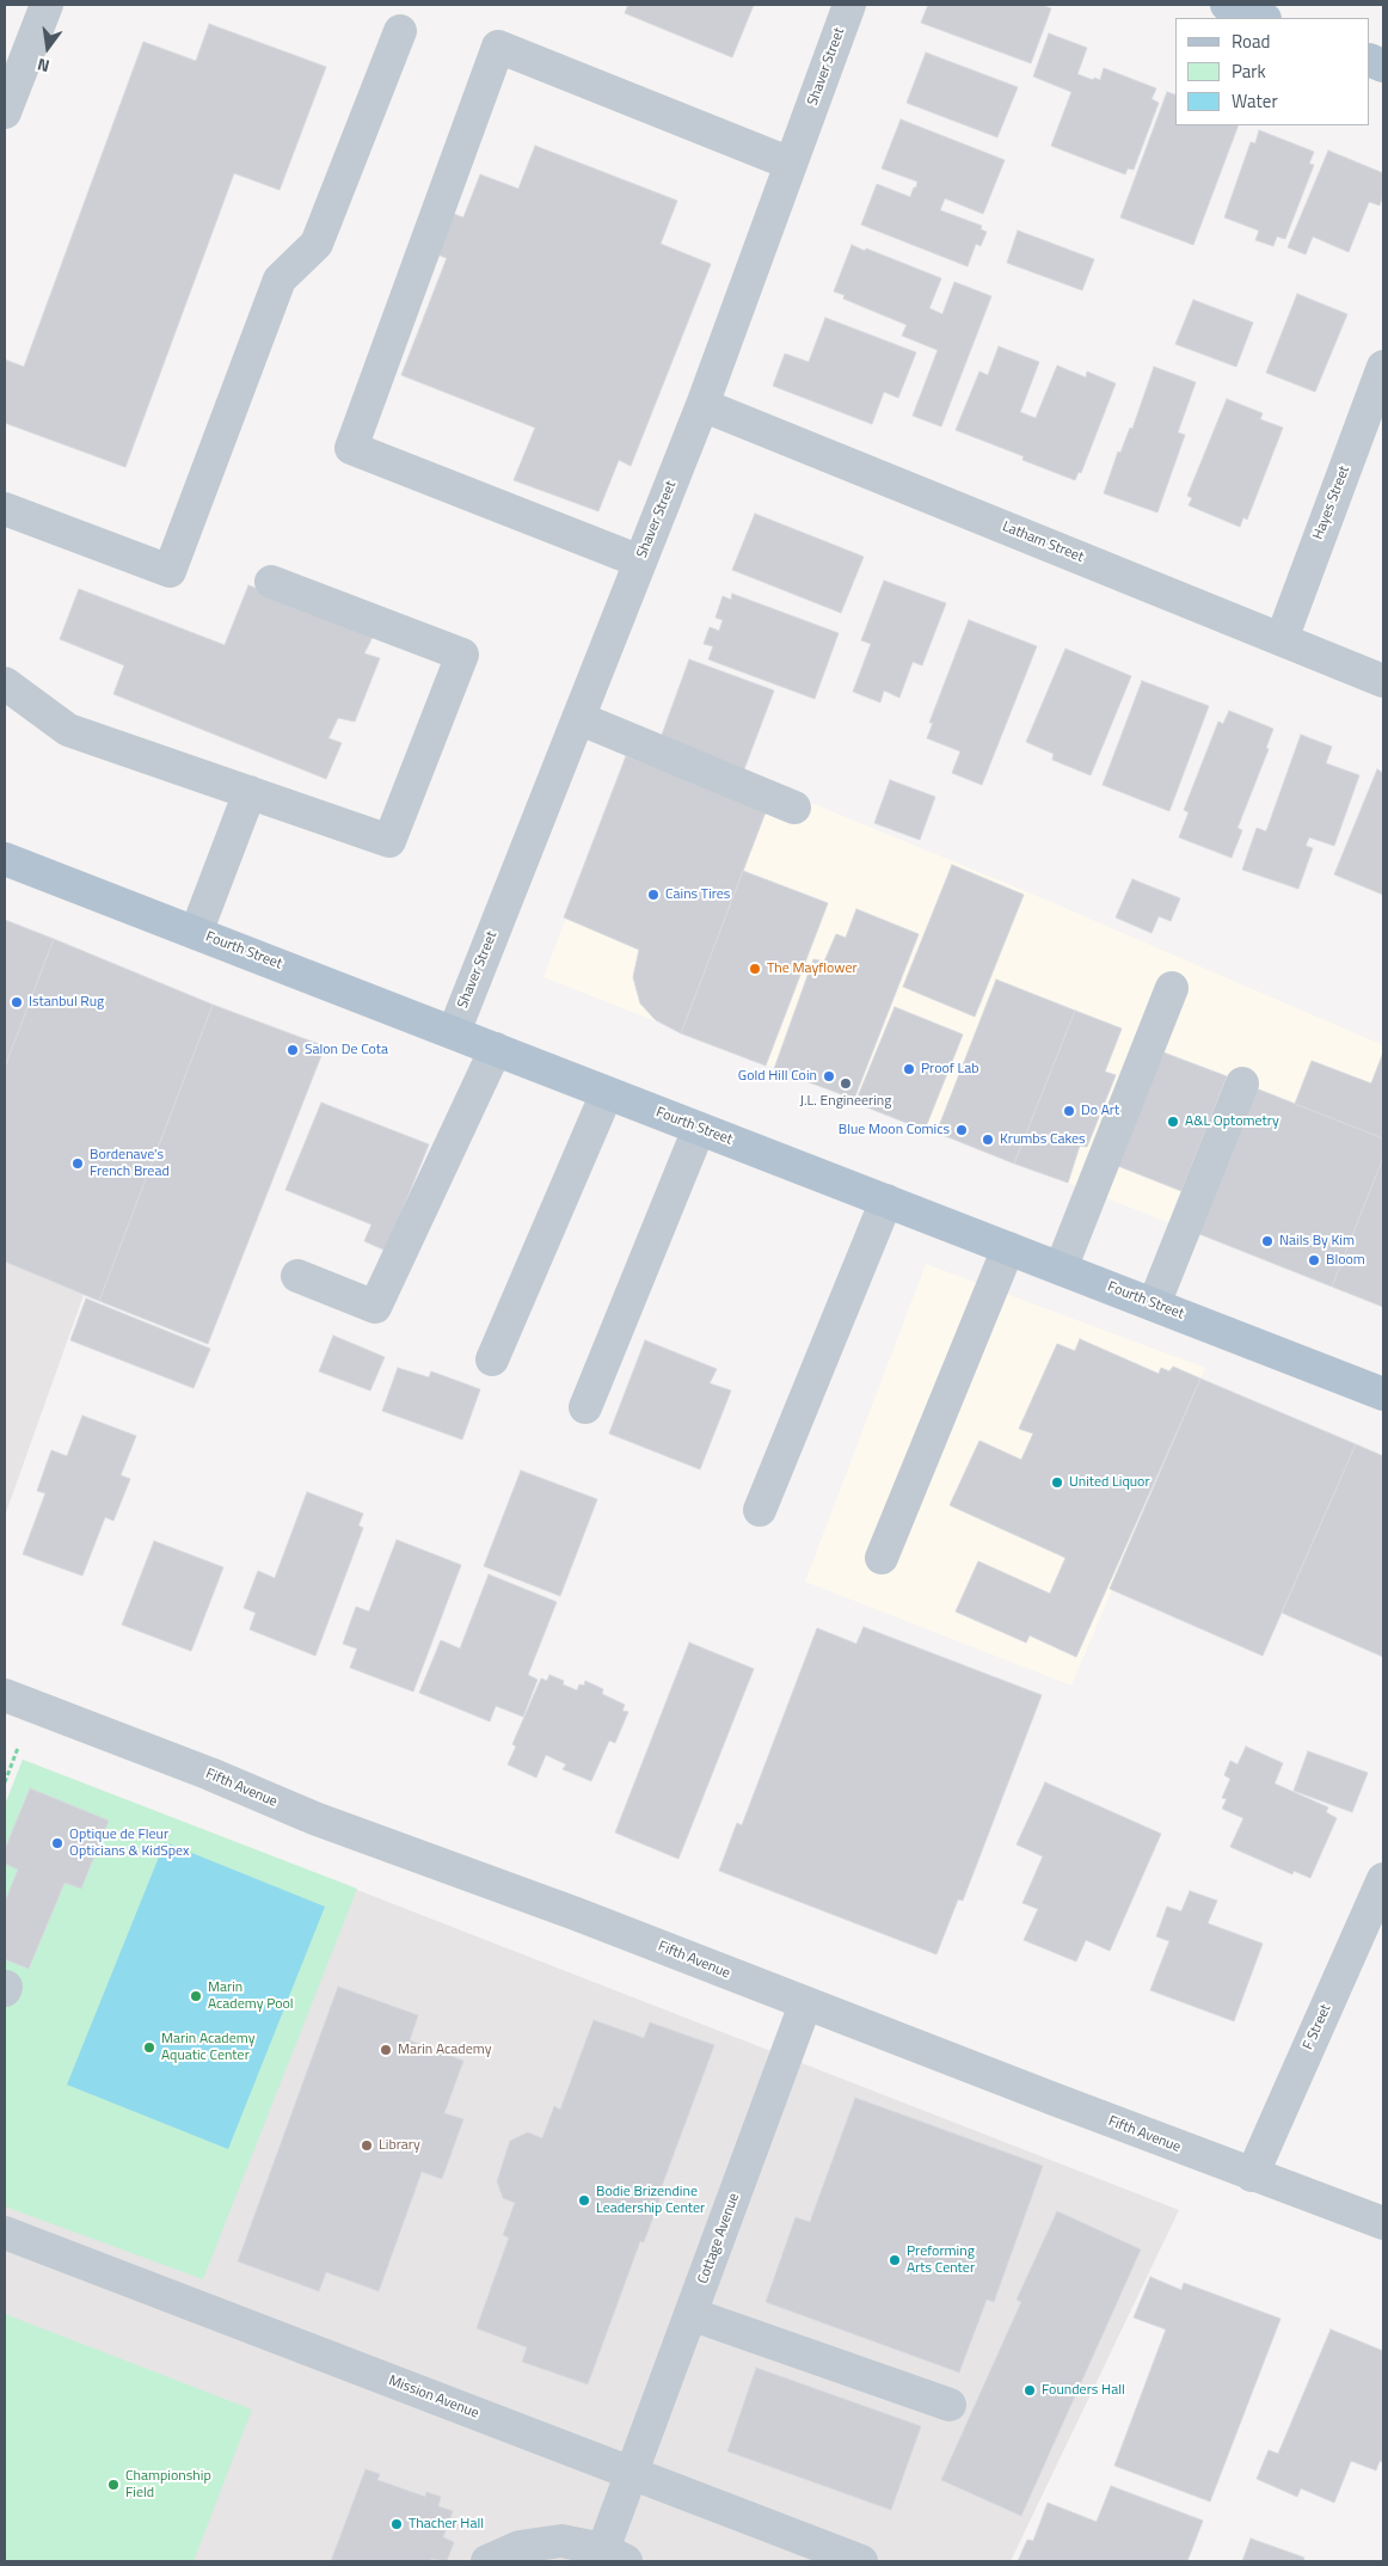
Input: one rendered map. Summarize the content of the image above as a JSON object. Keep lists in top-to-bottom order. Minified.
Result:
{"streets":{"main road":["Fourth Street"],"street":["Shaver Street","Hayes Street","Latham Street","Fifth Avenue","F Street","Cottage Avenue","Mission Avenue"]},"crossings":[["Shaver Street","Latham Street"],["Shaver Street","Fourth Street"],["Hayes Street","Latham Street"],["Fifth Avenue","F Street"],["Fifth Avenue","Cottage Avenue"],["Cottage Avenue","Mission Avenue"]],"places":["Cains Tires","The Mayflower","Istanbul Rug","Salon De Cota","Proof Lab","Gold Hill Coin","J.L. Engineering","Do Art","A&L Optometry","Blue Moon Comics","Krumbs Cakes","Bordenave's French Bread","Nails By Kim","Bloom","United Liquor","Optique de Fleur Opticians & KidSpex","Marin Academy Pool","Marin Academy Aquatic Center","Marin Academy","Library","Bodie Brizendine Leadership Center","Preforming Arts Center","Founders Hall","Championship Field","Thacher Hall"],"legend":["Road","Park","Water"],"north":"bottom"}
